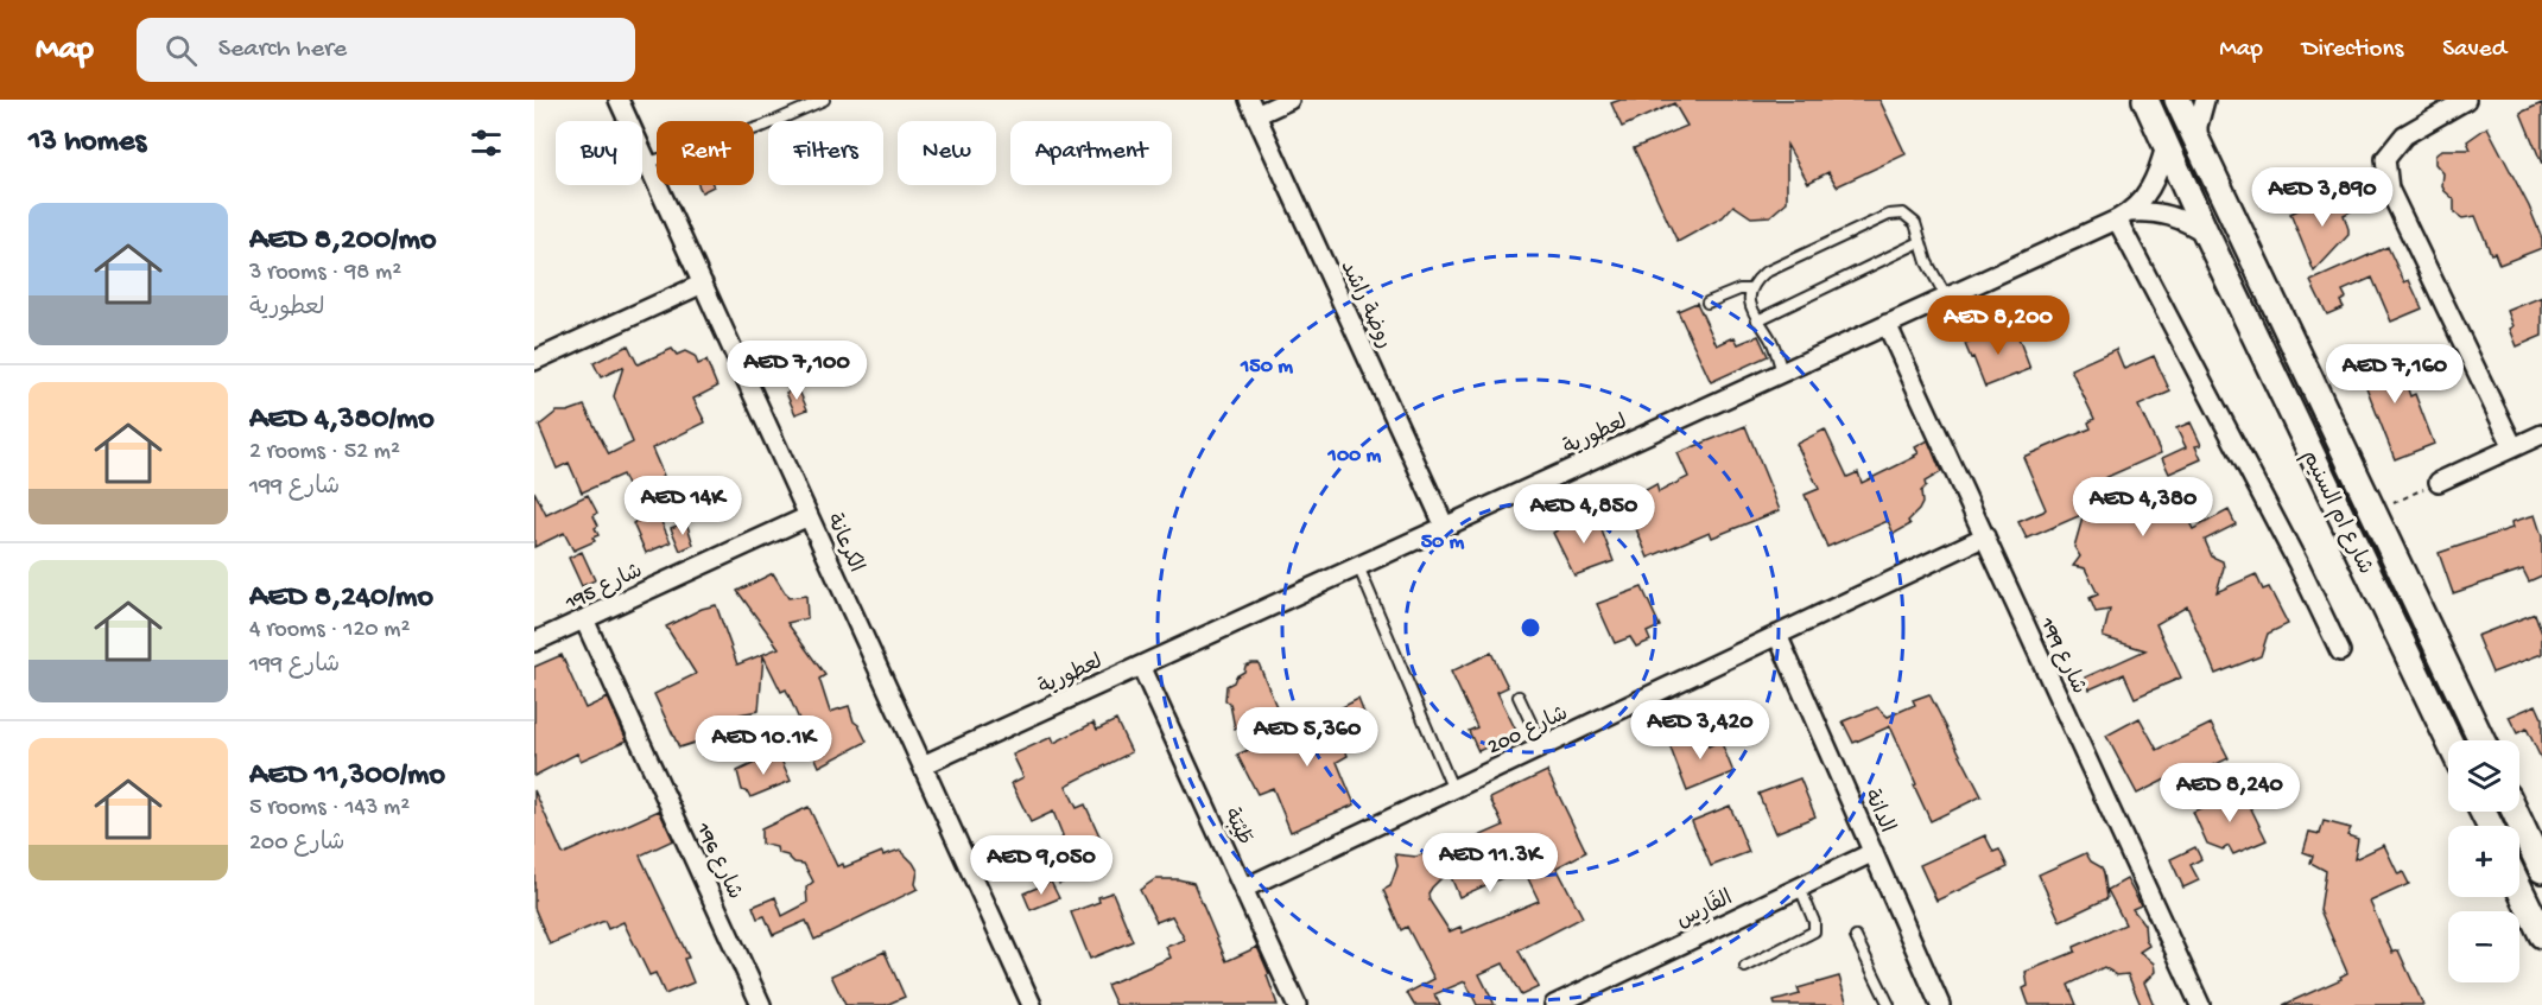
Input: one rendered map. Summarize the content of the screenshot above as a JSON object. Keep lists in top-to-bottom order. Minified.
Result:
{"streets":{"main road":["شارع ام السنيم"],"street":["روضة راشد","لعطورية","الكرعانة","شارع 195","شارع 199","شارع 200","الدانة","طَيْبَة","شارع 196","الفَارِس"]},"crossings":[["روضة راشد","لعطورية"],["لعطورية","شارع ام السنيم"],["لعطورية","الكرعانة"],["لعطورية","شارع 199"],["لعطورية","طَيْبَة"],["الكرعانة","شارع 195"],["شارع 195","شارع 196"],["شارع 199","شارع 200"],["شارع 200","الدانة"],["شارع 200","طَيْبَة"],["الدانة","الفَارِس"]],"page":{"header":"Map","search":"Search here","nav":["Map","Directions","Saved"],"heading":"13 homes","chip":["Buy","Rent","Filters","New","Apartment"],"price":["AED 3,890","AED 8,200","AED 7,100","AED 7,160","AED 14K","AED 4,380","AED 4,850","AED 3,420","AED 5,360","AED 10.1K","AED 8,240","AED 11.3K","AED 9,050"],"list":[{"name":"AED 8,200/mo","note":"3 rooms · 98 m² · لعطورية"},{"name":"AED 4,380/mo","note":"2 rooms · 52 m² · شارع 199"},{"name":"AED 8,240/mo","note":"4 rooms · 120 m² · شارع 199"},{"name":"AED 11,300/mo","note":"5 rooms · 143 m² · شارع 200"}],"map_buttons":["+","−"]},"rings":["150 m","100 m","50 m"]}
